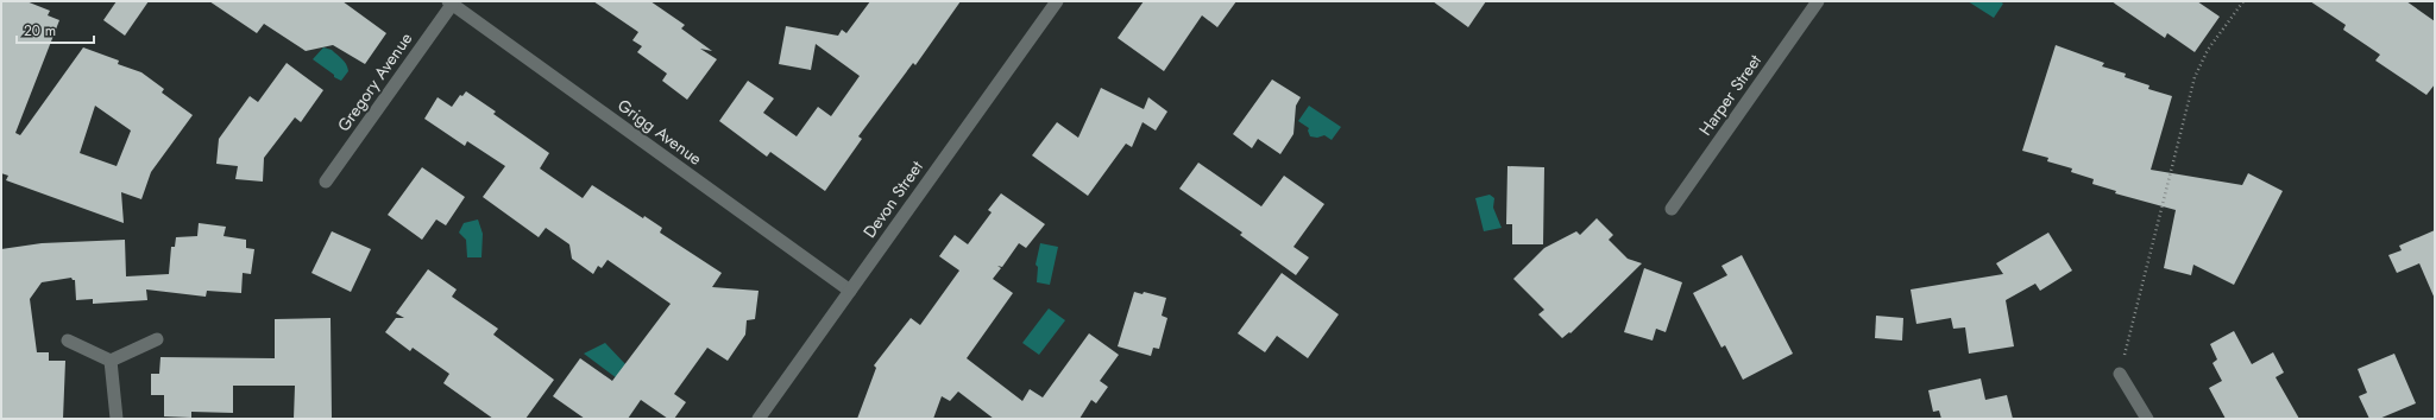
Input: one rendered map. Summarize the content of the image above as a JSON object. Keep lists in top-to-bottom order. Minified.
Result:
{"streets":{"street":["Gregory Avenue","Harper Street","Grigg Avenue","Devon Street"]},"crossings":[["Gregory Avenue","Grigg Avenue"],["Grigg Avenue","Devon Street"]],"scale_bar":"20 m"}
